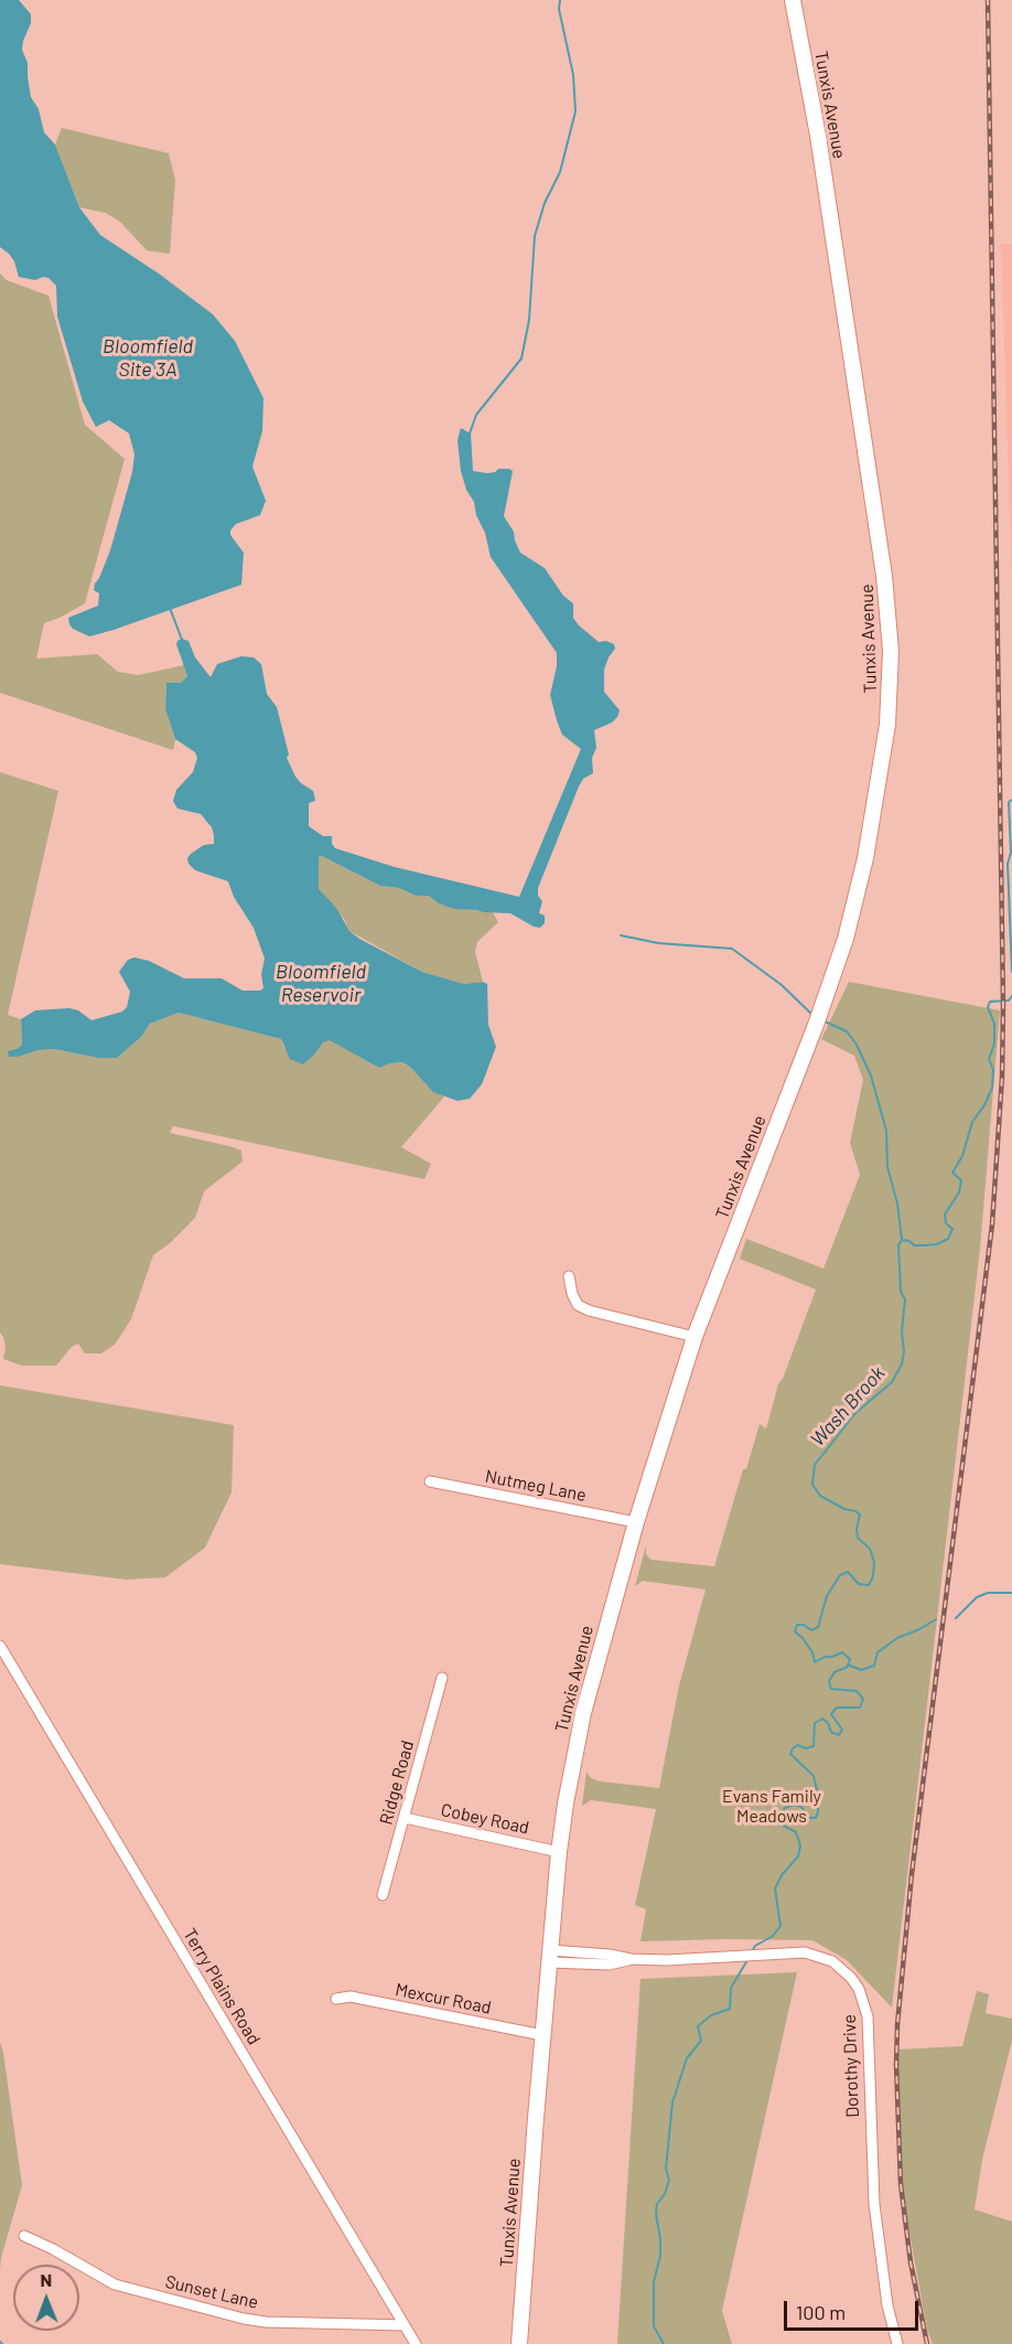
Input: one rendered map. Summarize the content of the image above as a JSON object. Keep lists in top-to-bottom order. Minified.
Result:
{"streets":{"main road":["Tunxis Avenue"],"street":["Nutmeg Lane","Ridge Road","Cobey Road","Terry Plains Road","Mexcur Road","Dorothy Drive","Sunset Lane"]},"crossings":[["Tunxis Avenue","Nutmeg Lane"],["Tunxis Avenue","Cobey Road"],["Tunxis Avenue","Mexcur Road"],["Tunxis Avenue","Dorothy Drive"],["Ridge Road","Cobey Road"],["Terry Plains Road","Sunset Lane"]],"water":["Bloomfield Site 3A","Bloomfield Reservoir","Wash Brook"],"parks":["Evans Family Meadows"],"scale_bar":"100 m","north":"top"}
